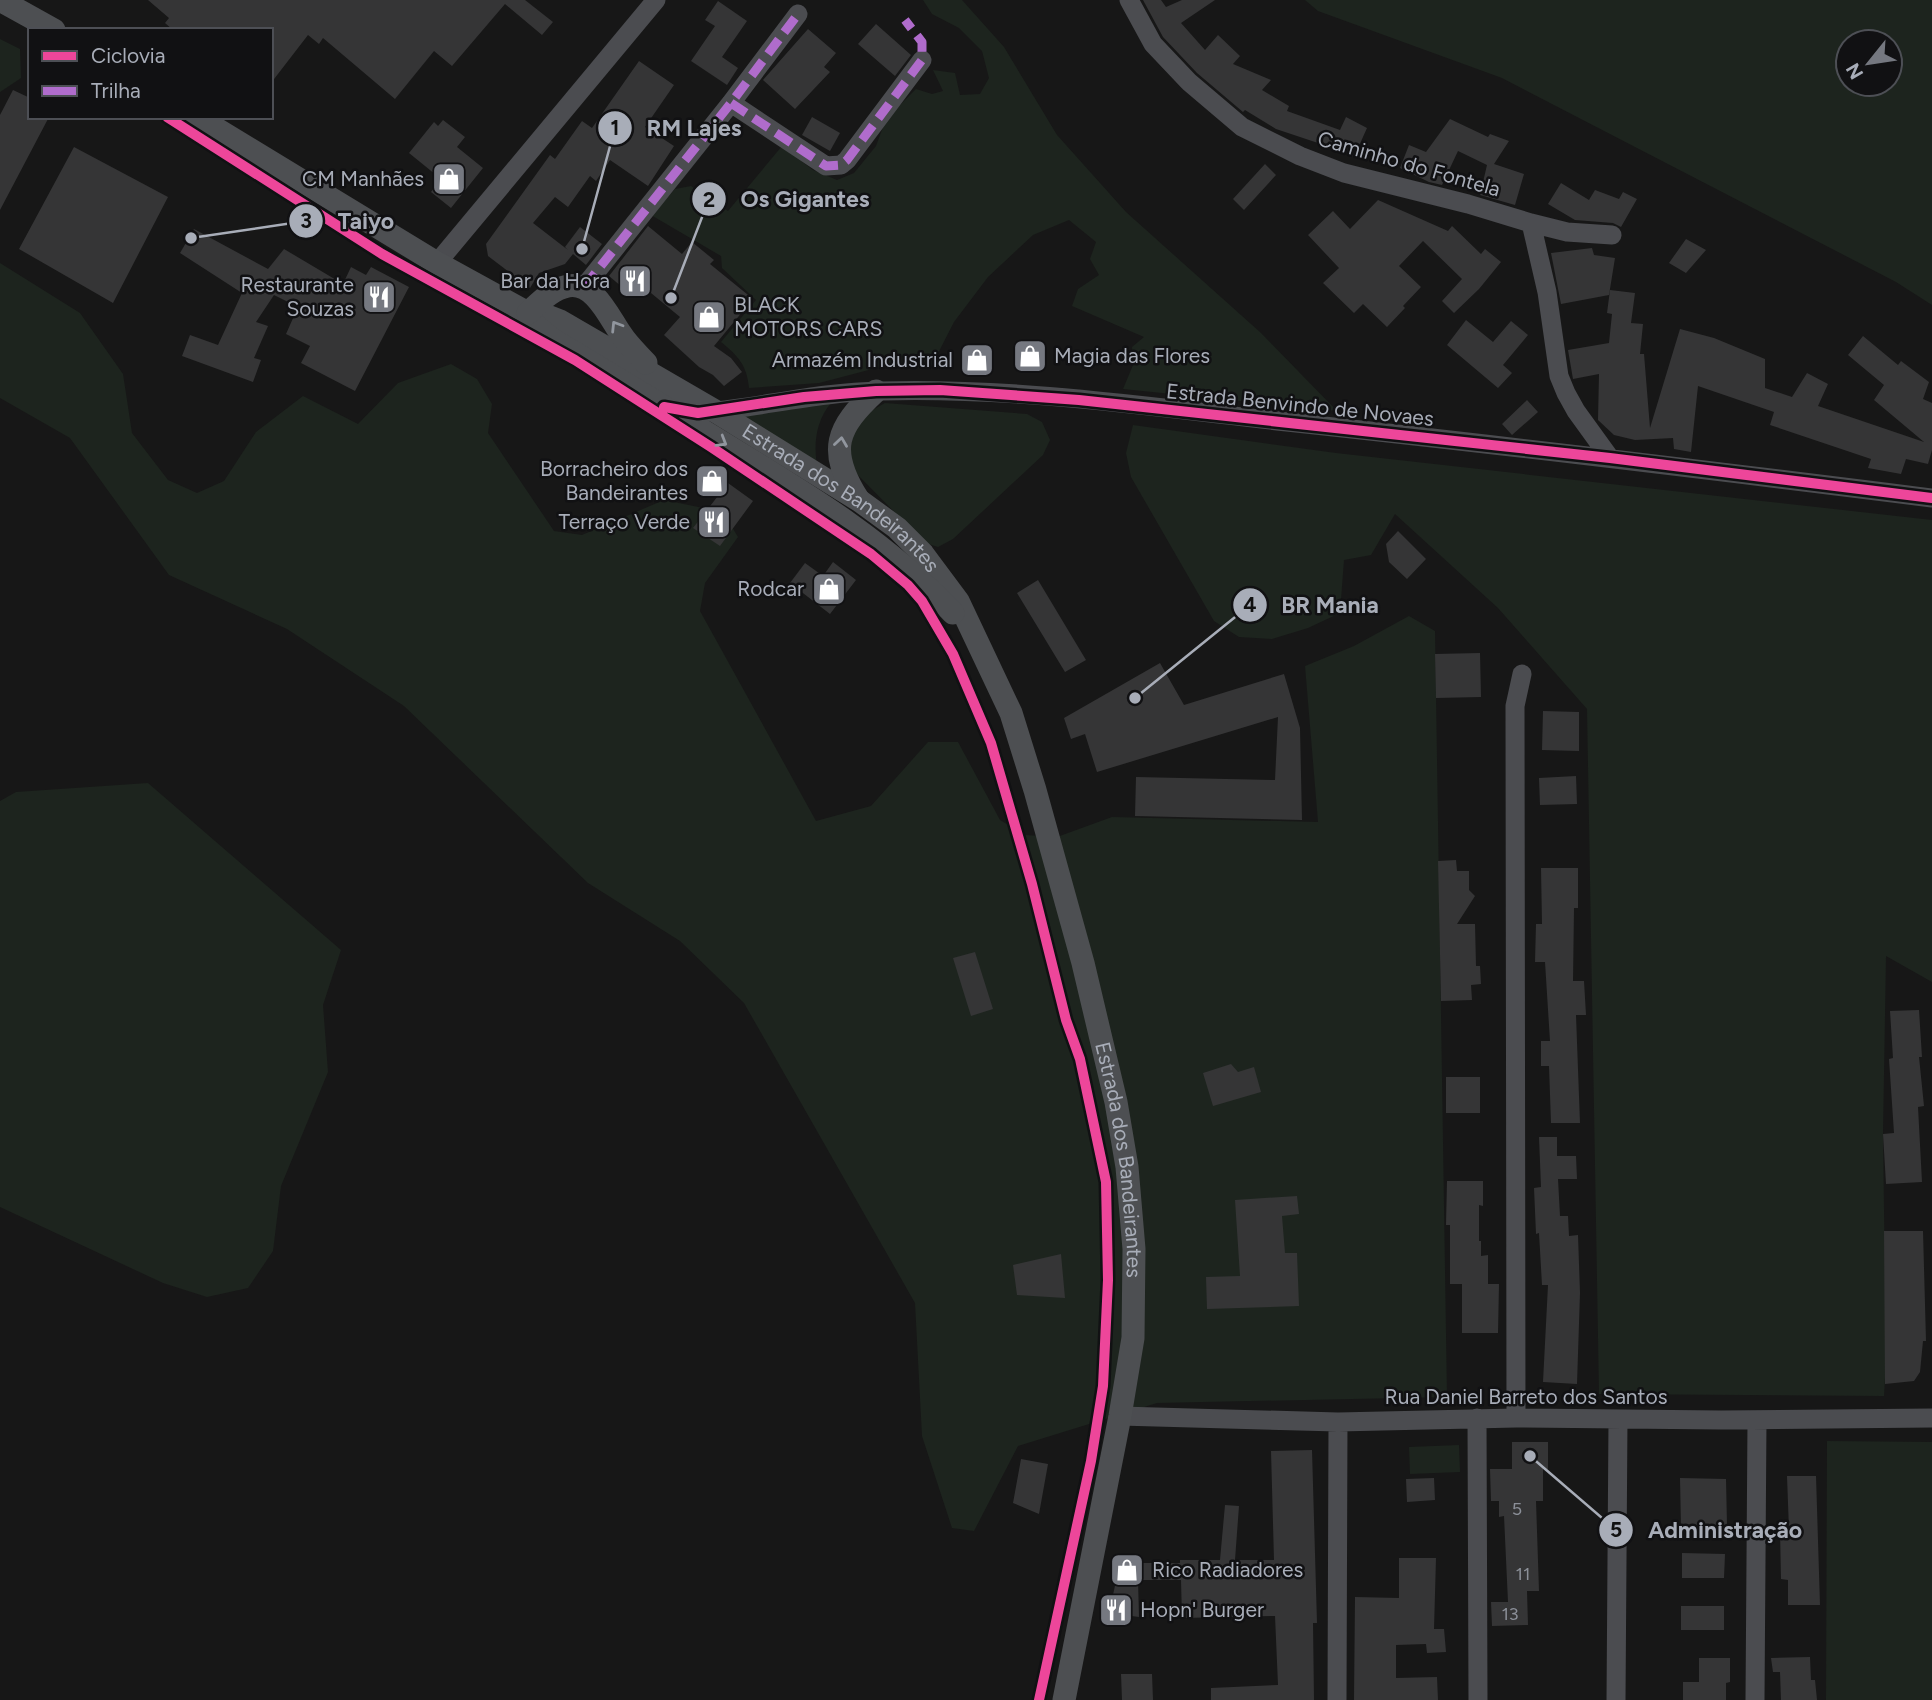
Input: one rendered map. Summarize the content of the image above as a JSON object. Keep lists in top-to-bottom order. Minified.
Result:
{"streets":{"main road":["Estrada dos Bandeirantes"],"street":["Caminho do Fontela","Estrada Benvindo de Novaes","Rua Daniel Barreto dos Santos"]},"crossings":[["Estrada Benvindo de Novaes","Estrada dos Bandeirantes"],["Estrada dos Bandeirantes","Rua Daniel Barreto dos Santos"]],"places":{"shop":["CM Manhães","BLACK MOTORS CARS","Magia das Flores","Armazém Industrial","Borracheiro dos Bandeirantes","Rodcar","Rico Radiadores"],"other":["Taiyo","RM Lajes","Os Gigantes","BR Mania","Administração"],"restaurant":["Bar da Hora","Restaurante Souzas","Terraço Verde","Hopn' Burger"]},"house_numbers":["5","11","13"],"legend":["Ciclovia","Trilha"],"north":"bottom left"}
